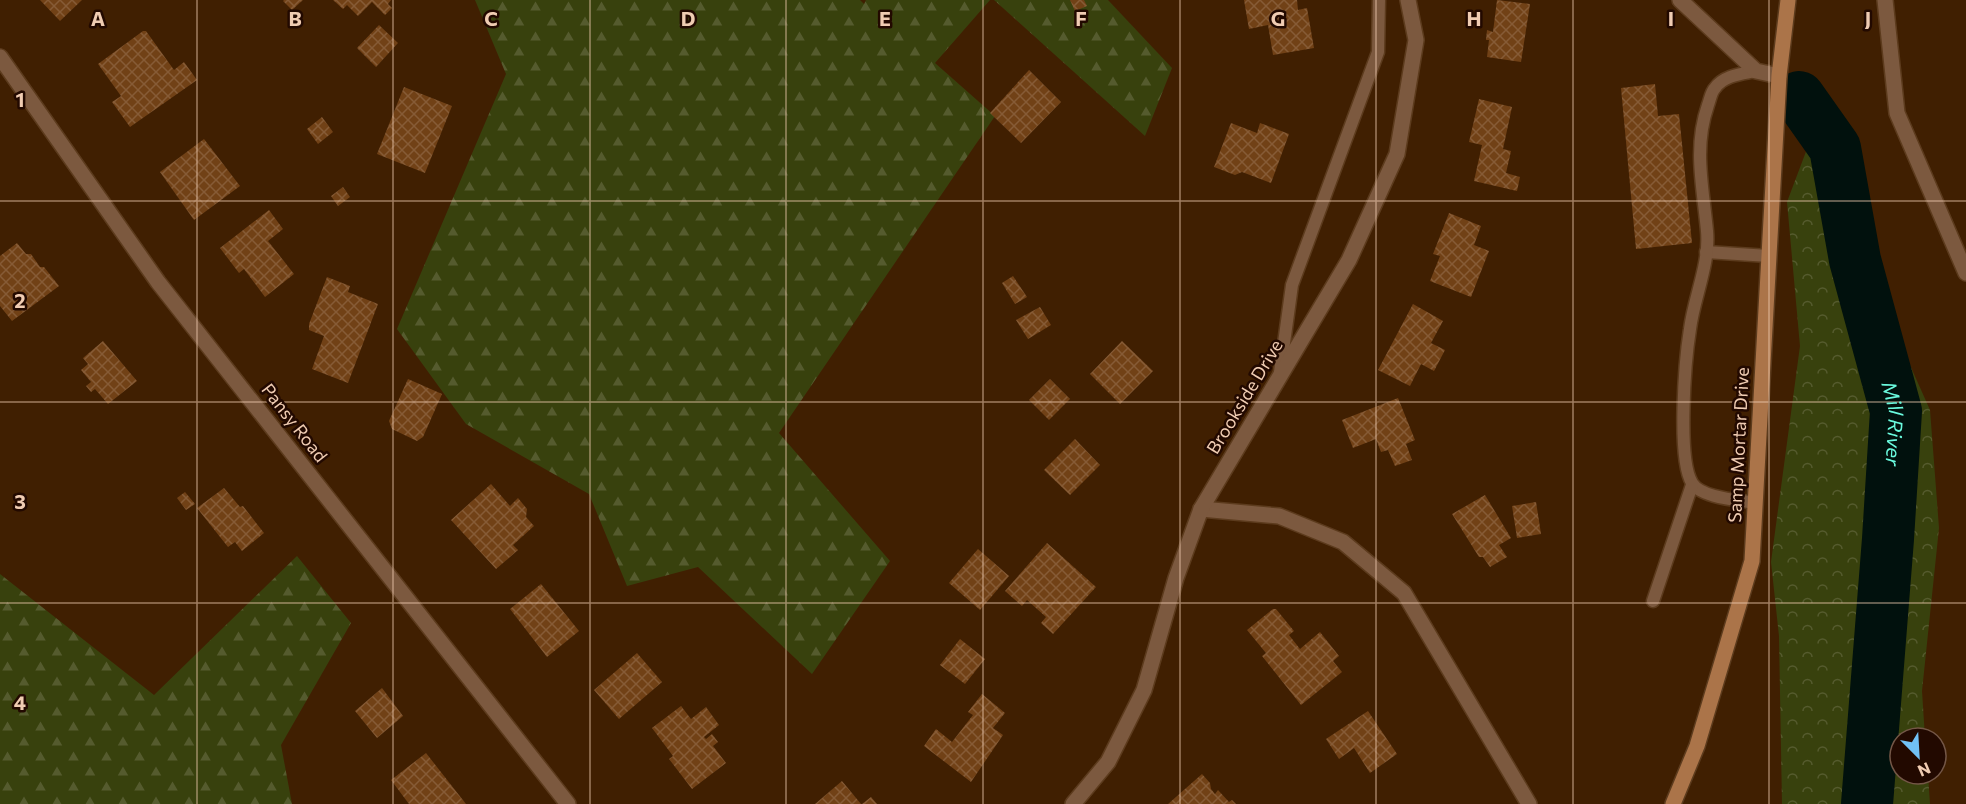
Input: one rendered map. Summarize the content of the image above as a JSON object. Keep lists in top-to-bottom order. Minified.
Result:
{"streets":{"main road":["Samp Mortar Drive"],"street":["Brookside Drive","Pansy Road"]},"water":["Mill River"],"north":"bottom right","grid":{"columns":["A","B","C","D","E","F","G","H","I","J"],"rows":["1","2","3","4"]}}
